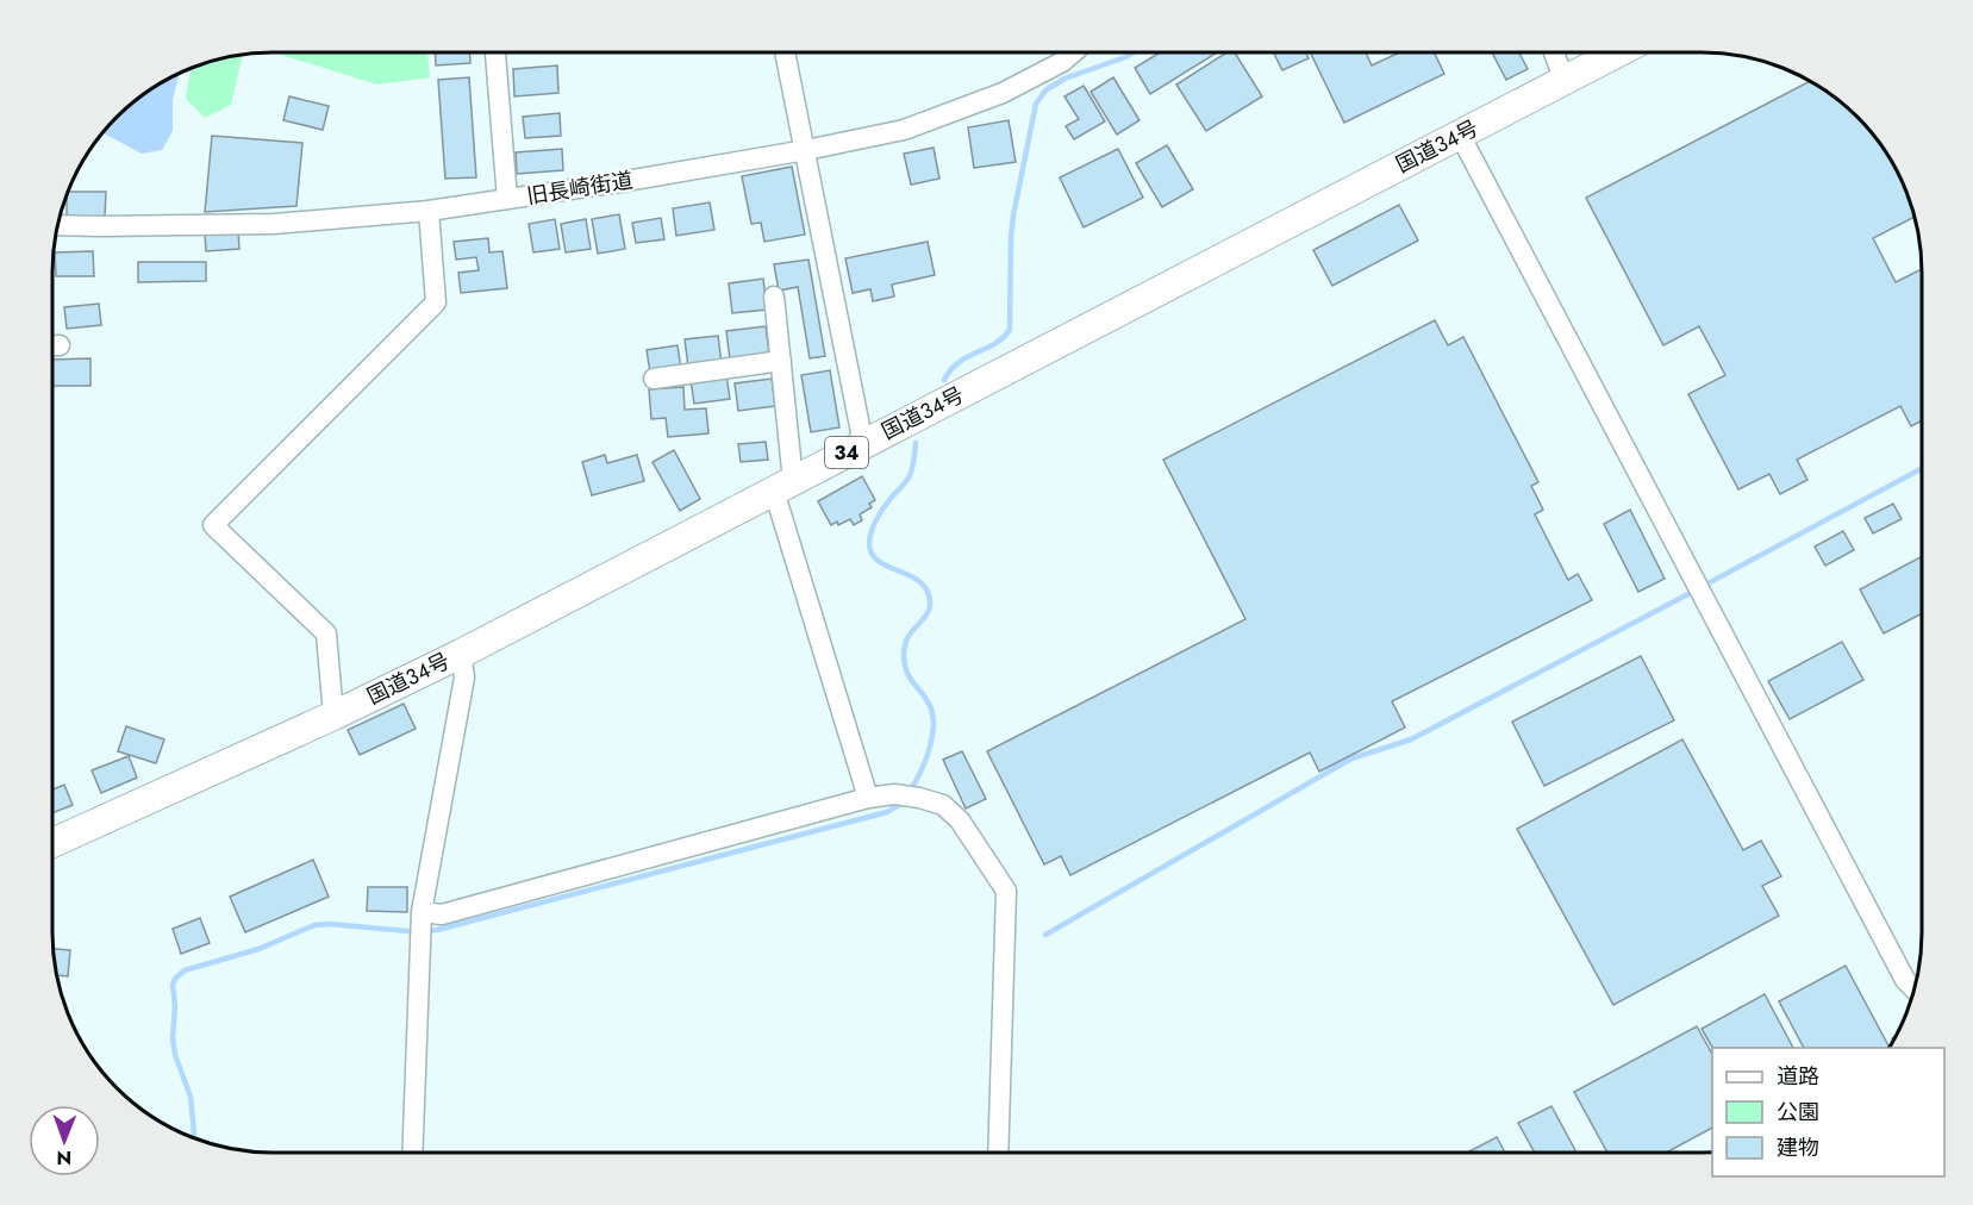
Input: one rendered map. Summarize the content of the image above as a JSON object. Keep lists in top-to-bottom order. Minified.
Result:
{"streets":{"highway":["国道34号","34"],"street":["旧長崎街道"]},"legend":["道路","公園","建物"],"north":"bottom"}
